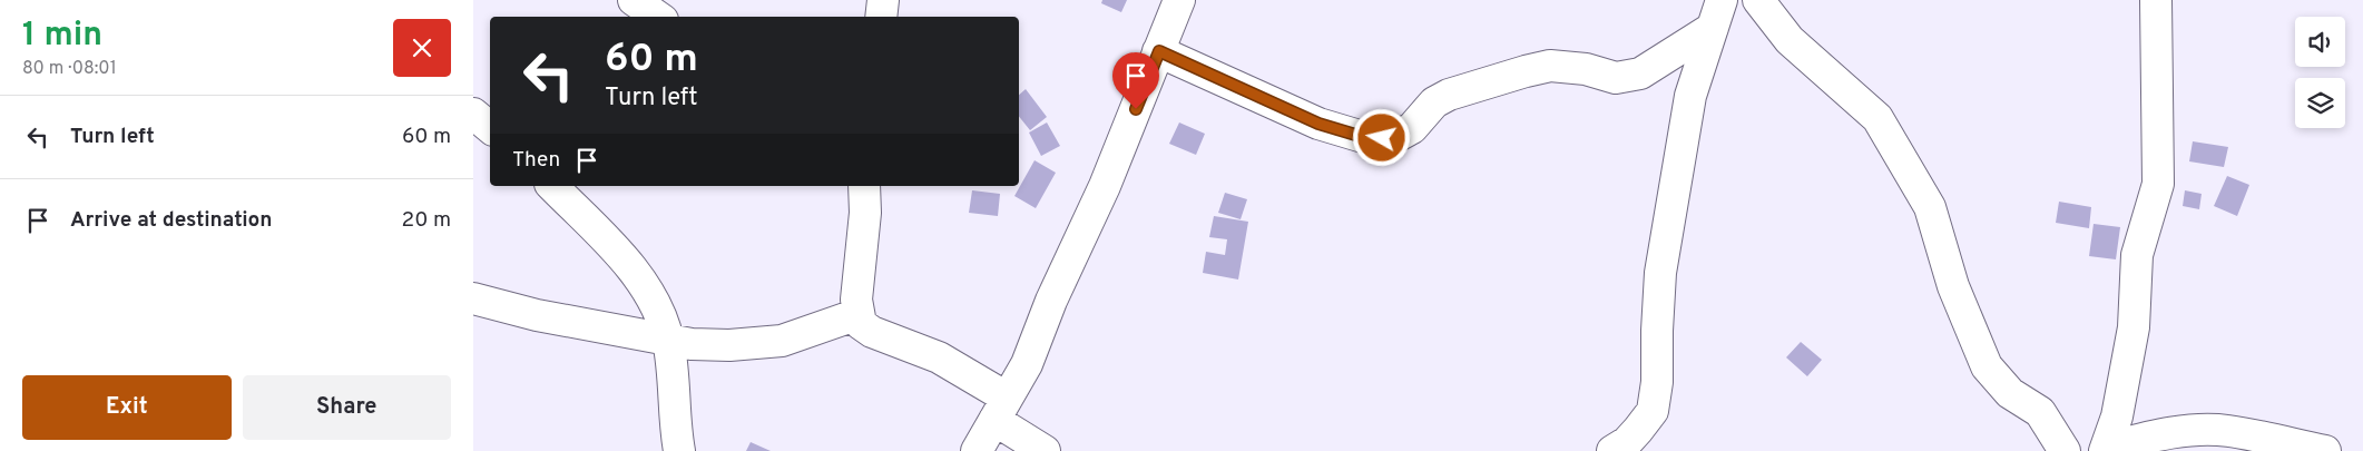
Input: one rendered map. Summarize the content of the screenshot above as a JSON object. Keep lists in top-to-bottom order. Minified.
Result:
{"page":{"heading":["1 min","80 m · 08:01"],"turn":["60 m","Turn left"],"list":[{"name":"Turn left","value":"60 m"},{"name":"Arrive at destination","value":"20 m"}],"then":"Then","buttons":["Exit","Share"]}}
